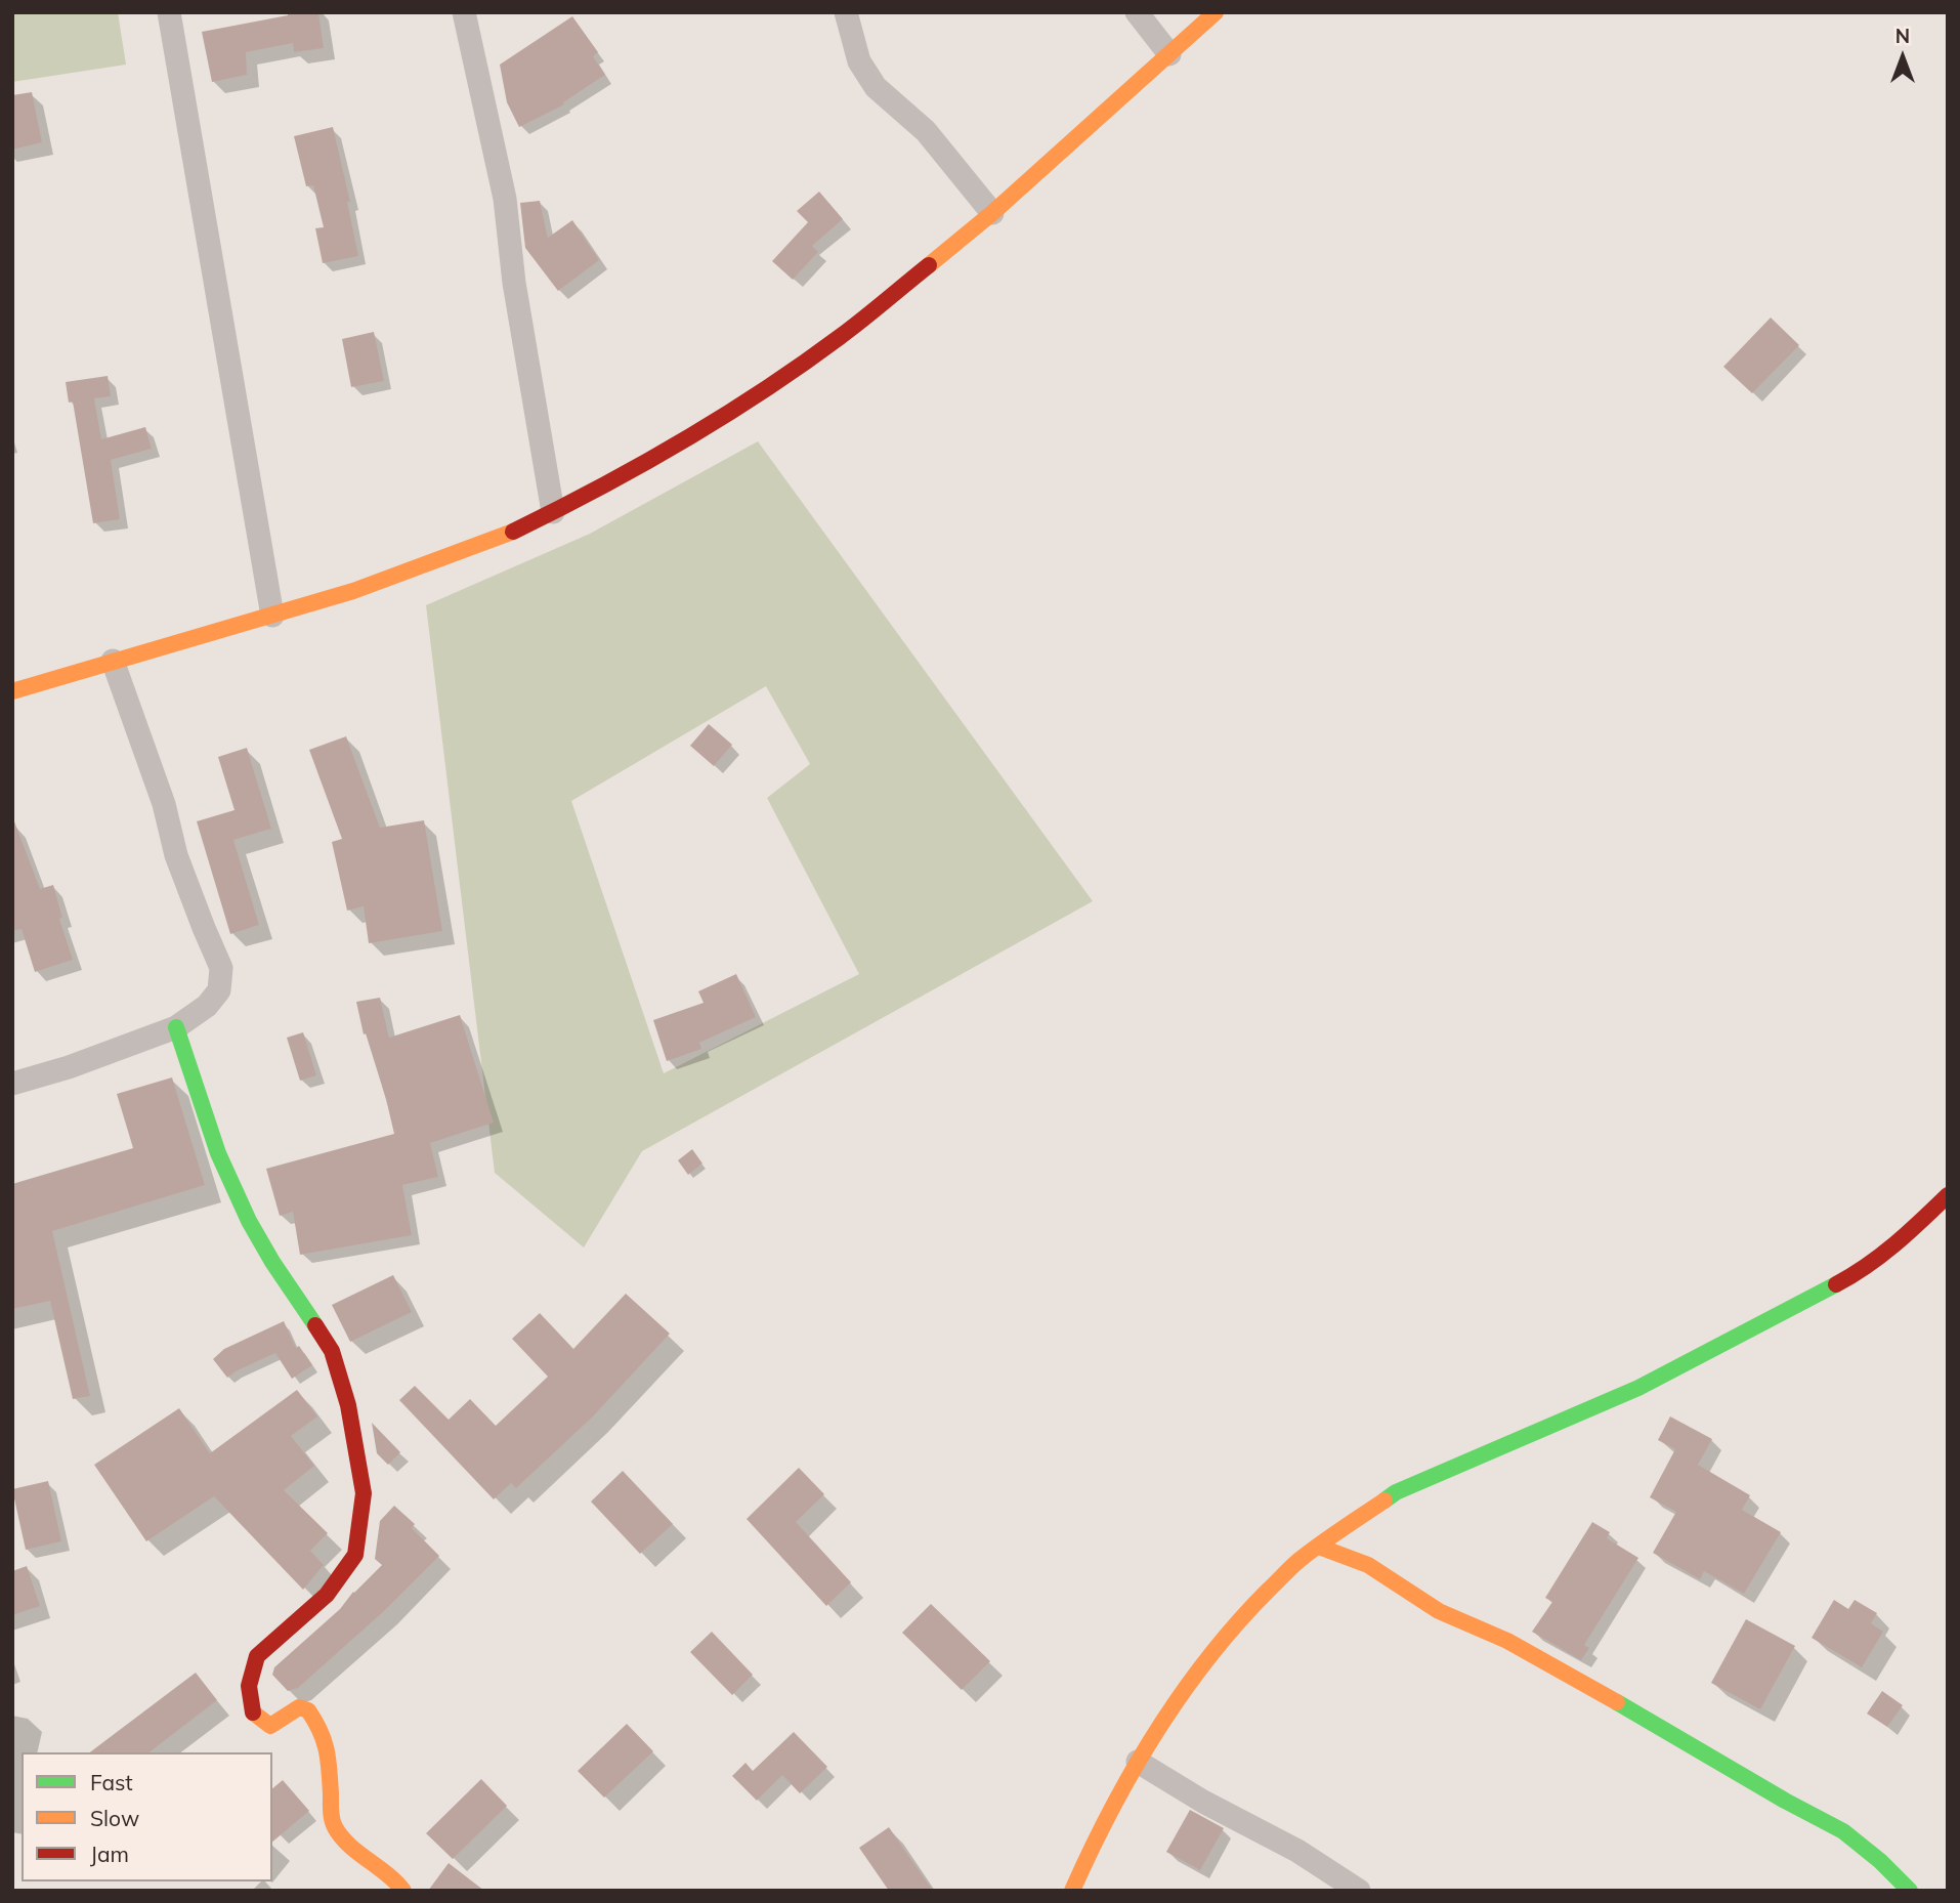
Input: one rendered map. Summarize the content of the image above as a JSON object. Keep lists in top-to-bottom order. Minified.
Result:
{"legend":["Fast","Slow","Jam"],"north":"top"}
